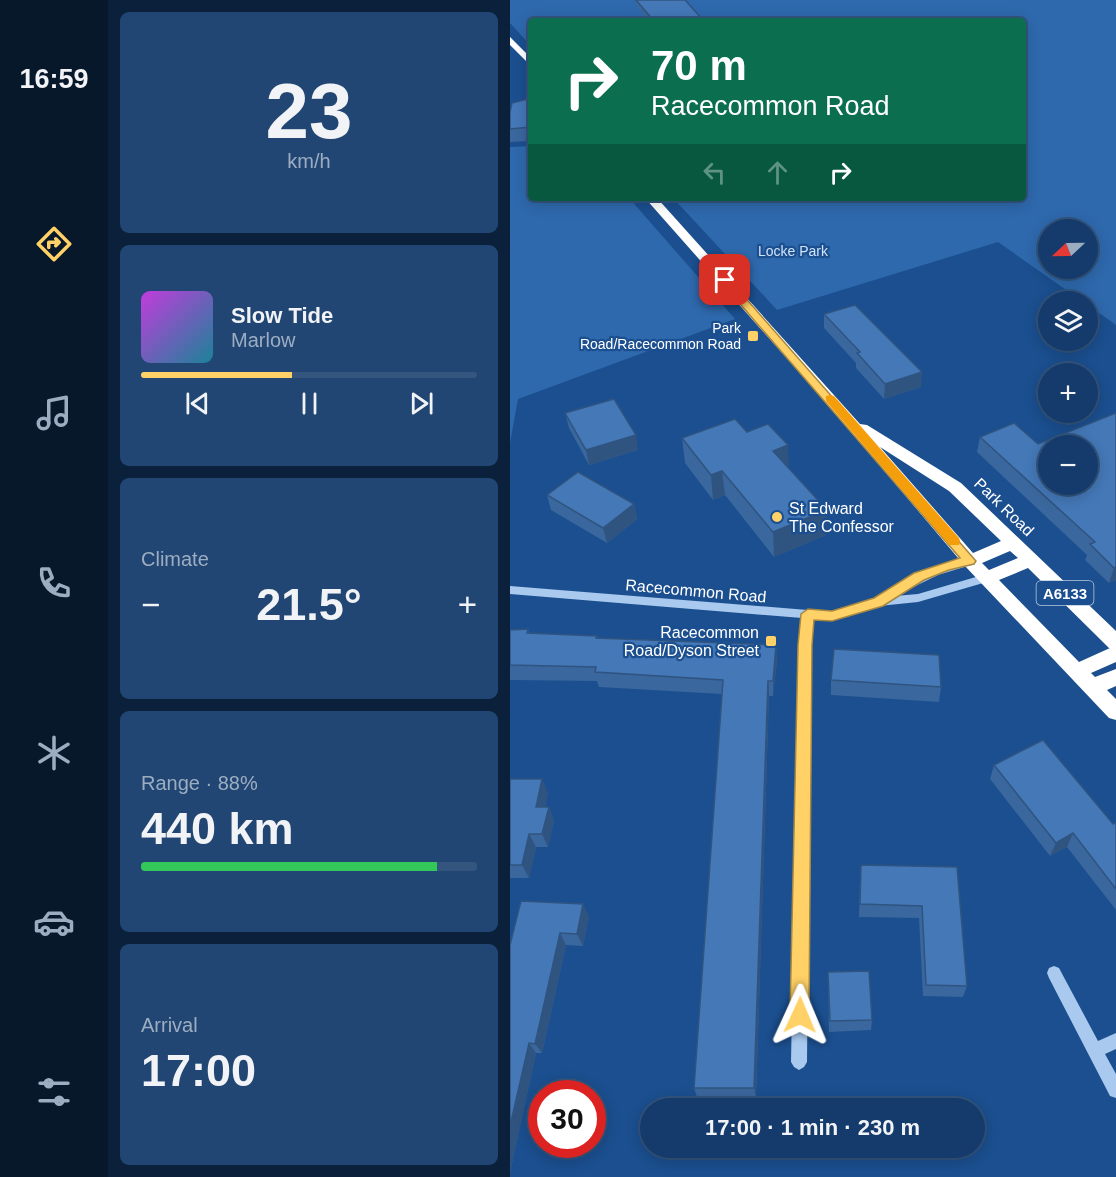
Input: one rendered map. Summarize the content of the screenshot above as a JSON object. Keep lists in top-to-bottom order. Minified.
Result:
{"streets":{"highway":["Park Road","A6133"],"street":["Racecommon Road"]},"crossings":[["Park Road","Racecommon Road"],["Park Road","A6133"],["Racecommon Road","A6133"]],"parks":["Locke Park"],"places":{"transit":["Park Road/Racecommon Road","Racecommon Road/Dyson Street"],"other":["St Edward The Confessor"]},"north":"left","page":{"tabs":"16:59","tile":[["23","km/h"],"Climate",["Range · 88%","440 km"],["Arrival","17:00"]],"turn":["70 m","Racecommon Road"],"map_buttons":["+","−"],"song":["Slow Tide","Marlow"],"heat":["−","21.5°","+"],"limit":"30","trip":"17:00 · 1 min · 230 m"}}
